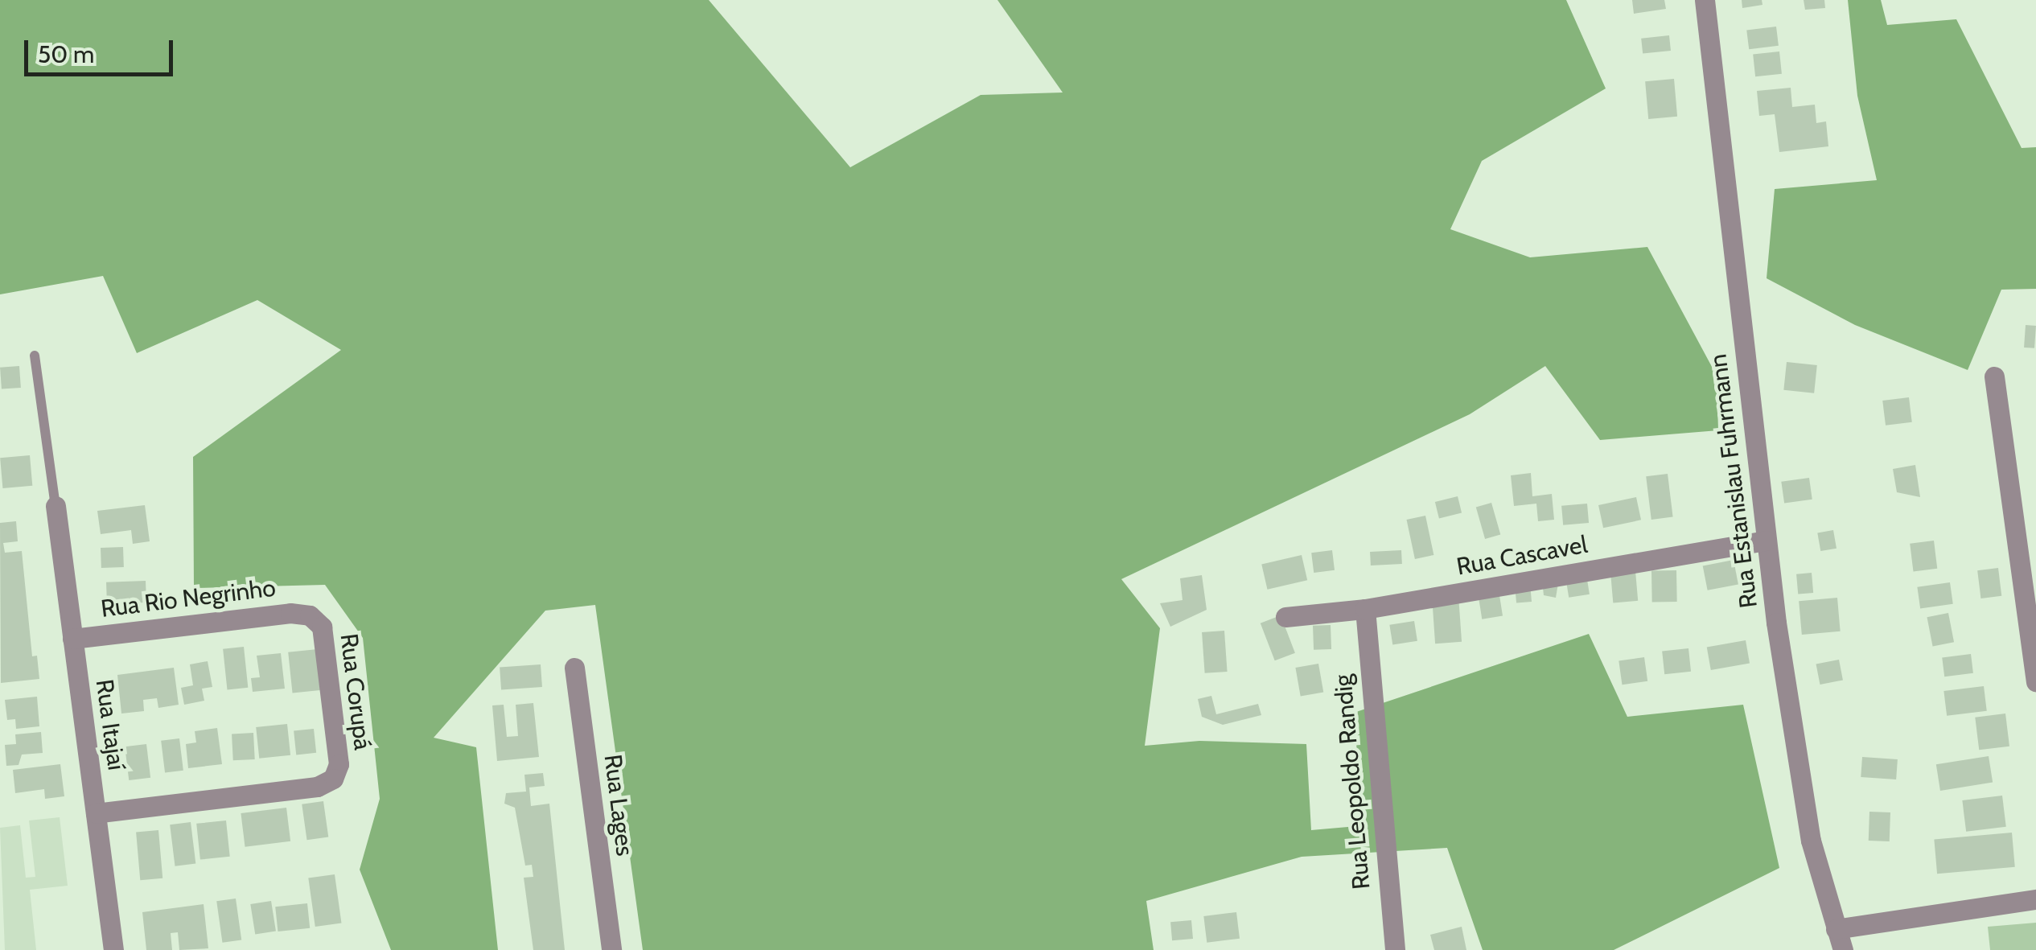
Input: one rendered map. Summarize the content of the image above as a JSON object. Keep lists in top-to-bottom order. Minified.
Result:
{"streets":{"street":["Rua Estanislau Fuhrmann","Rua Cascavel","Rua Rio Negrinho","Rua Corupá","Rua Itajaí","Rua Leopoldo Randig","Rua Lages"]},"crossings":[["Rua Estanislau Fuhrmann","Rua Cascavel"],["Rua Cascavel","Rua Leopoldo Randig"],["Rua Rio Negrinho","Rua Corupá"],["Rua Rio Negrinho","Rua Itajaí"],["Rua Corupá","Rua Itajaí"]],"scale_bar":"50 m"}
